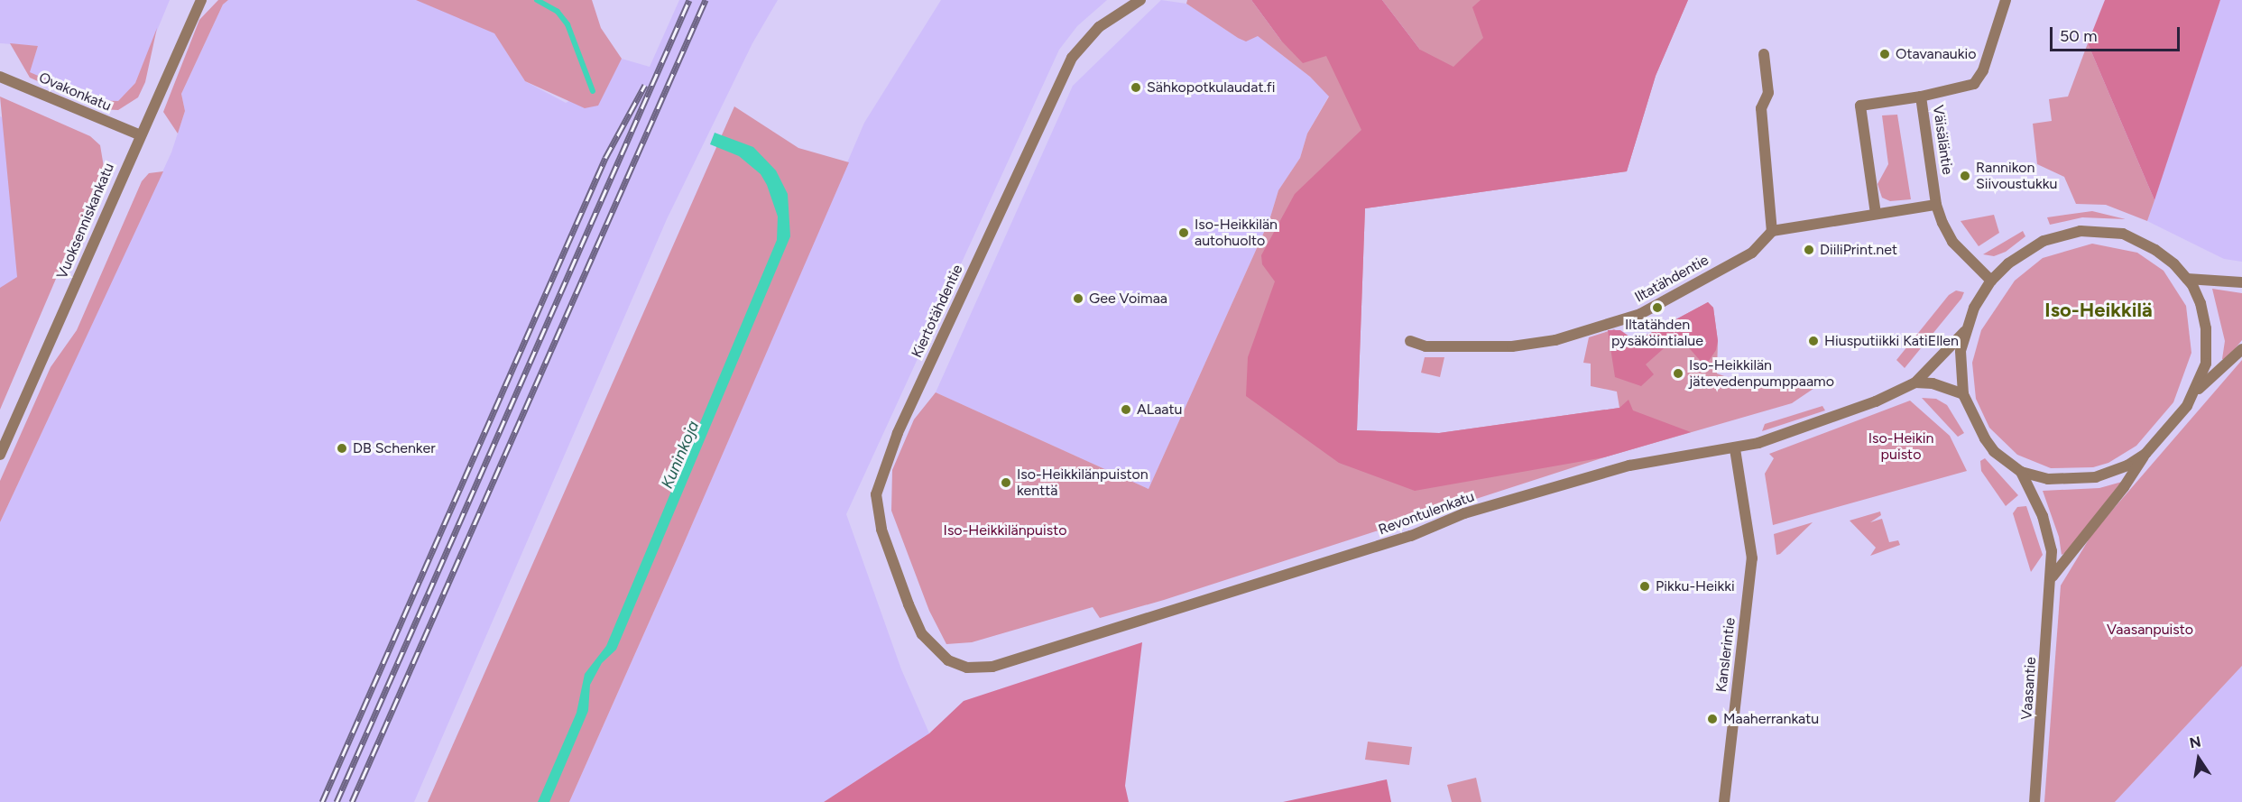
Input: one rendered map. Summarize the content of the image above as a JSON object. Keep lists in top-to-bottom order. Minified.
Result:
{"streets":{"street":["Ovakonkatu","Väisäläntie","Vuoksenniskankatu","Iltatähdentie","Kiertotähdentie","Revontulenkatu","Kanslerintie","Vaasantie"]},"crossings":[["Ovakonkatu","Vuoksenniskankatu"],["Kiertotähdentie","Revontulenkatu"],["Revontulenkatu","Kanslerintie"]],"districts":["Iso-Heikkilä"],"water":["Kuninkoja"],"parks":["Iso-Heikin puisto","Iso-Heikkilänpuisto","Vaasanpuisto"],"places":["Otavanaukio","Sähkopotkulaudat.fi","Rannikon Siivoustukku","Iso-Heikkilän autohuolto","DiiliPrint.net","Gee Voimaa","Iltatähden pysäköintialue","Hiusputiikki KatiEllen","Iso-Heikkilän jätevedenpumppaamo","ALaatu","DB Schenker","Iso-Heikkilänpuiston kenttä","Pikku-Heikki","Maaherrankatu"],"scale_bar":"50 m","north":"top"}
